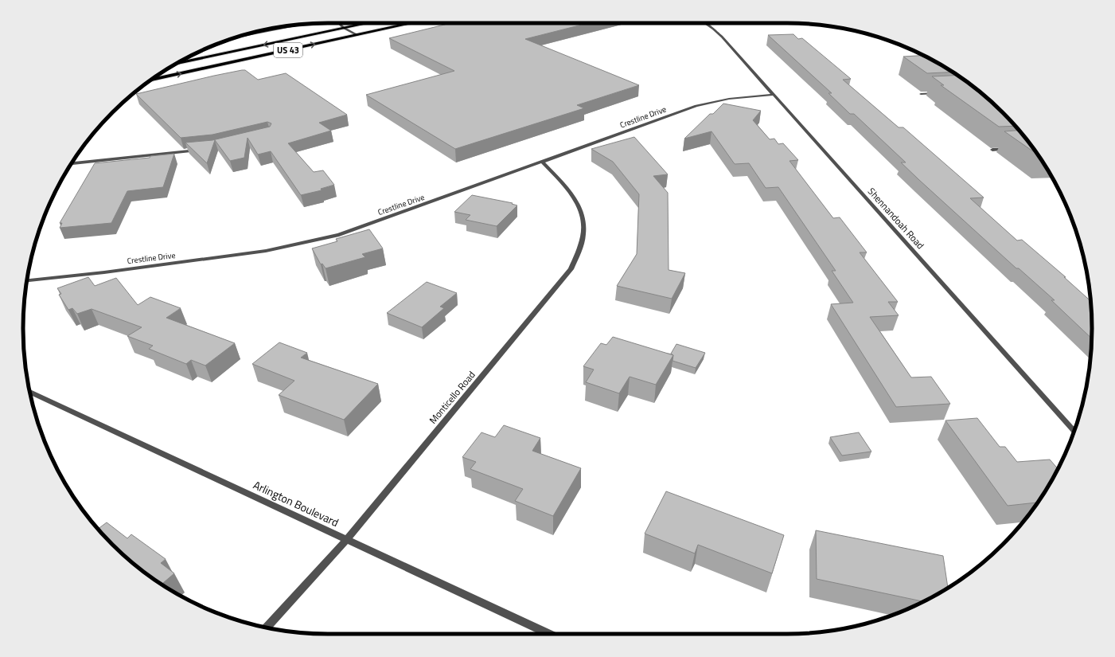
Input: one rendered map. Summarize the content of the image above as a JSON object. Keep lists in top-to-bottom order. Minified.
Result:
{"streets":{"highway":["US 43"],"street":["Crestline Drive","Shennandoah Road","Monticello Road","Arlington Boulevard"]},"crossings":[["Crestline Drive","Shennandoah Road"],["Crestline Drive","Monticello Road"],["Monticello Road","Arlington Boulevard"]]}
